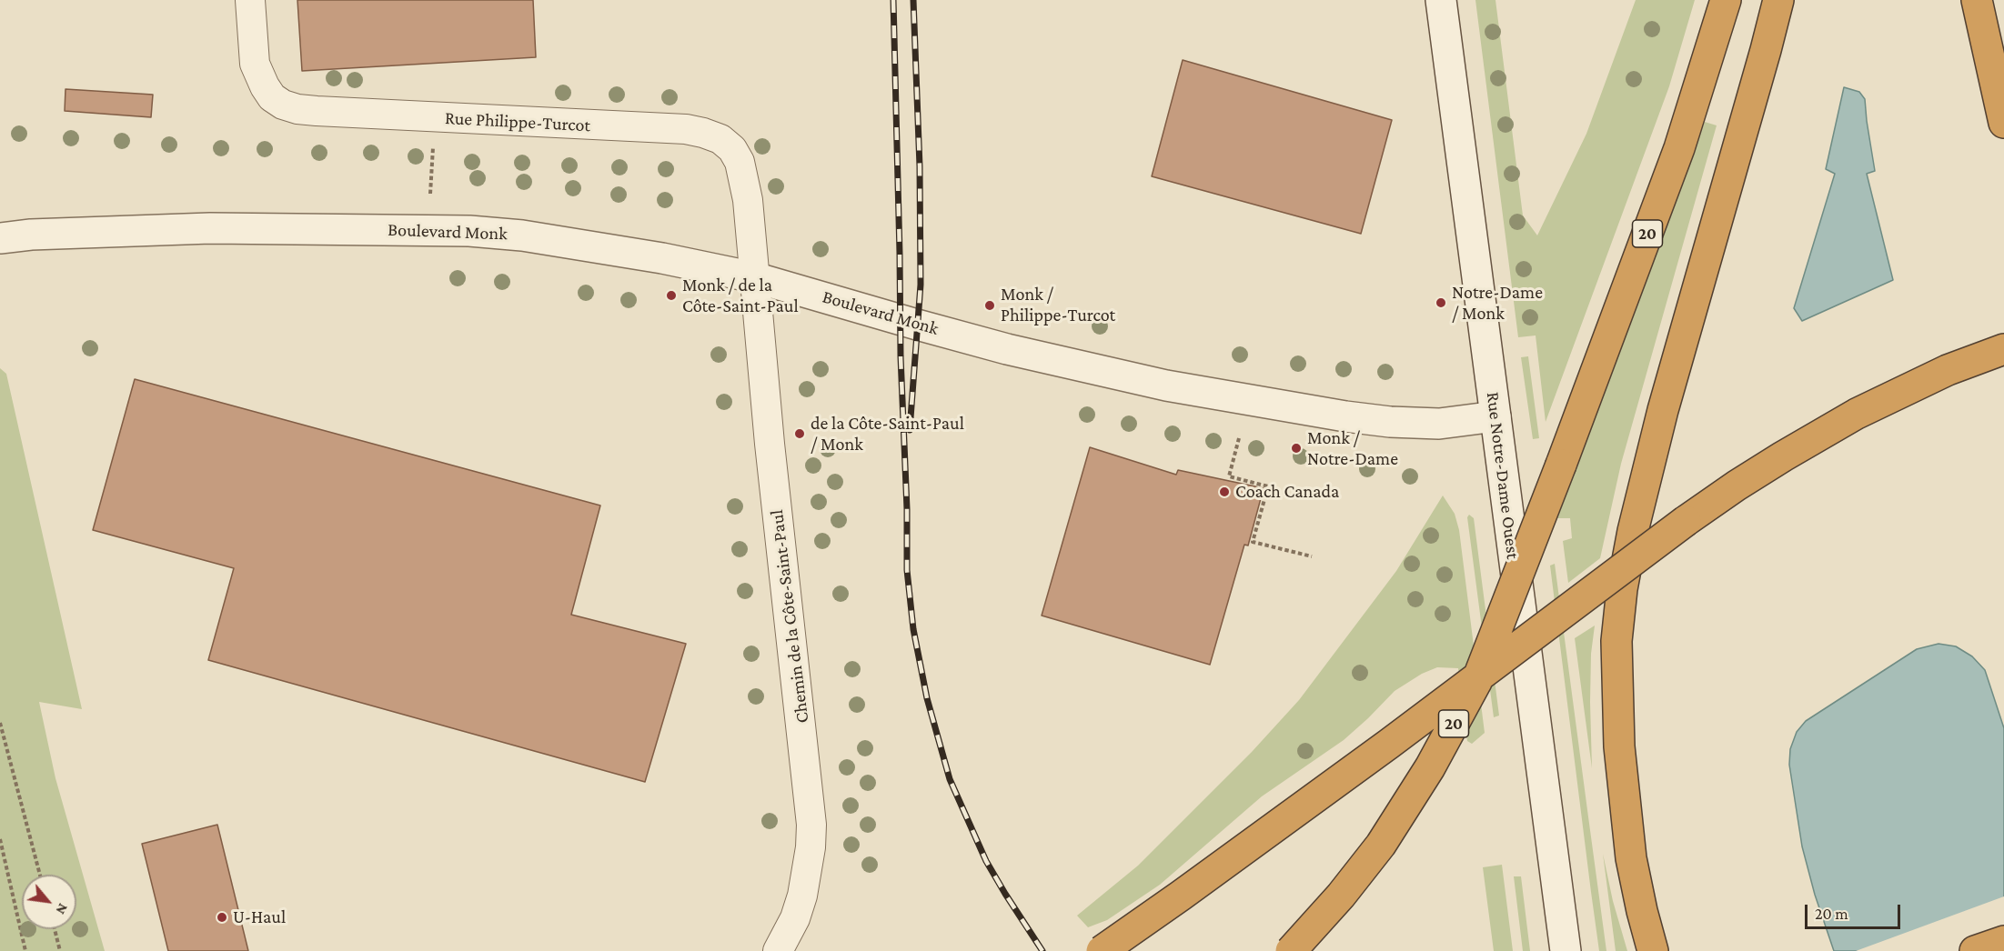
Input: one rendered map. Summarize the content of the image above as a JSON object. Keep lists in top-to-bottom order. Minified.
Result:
{"streets":{"highway":["20"],"street":["Rue Philippe-Turcot","Boulevard Monk","Rue Notre-Dame Ouest","Chemin de la Côte-Saint-Paul"]},"crossings":[["Rue Philippe-Turcot","Boulevard Monk"],["Rue Philippe-Turcot","Chemin de la Côte-Saint-Paul"],["Boulevard Monk","Rue Notre-Dame Ouest"],["Boulevard Monk","Chemin de la Côte-Saint-Paul"]],"places":["Monk / de la Côte-Saint-Paul","Notre-Dame / Monk","Monk / Philippe-Turcot","de la Côte-Saint-Paul / Monk","Monk / Notre-Dame","Coach Canada","U-Haul"],"scale_bar":"20 m","north":"bottom right"}
